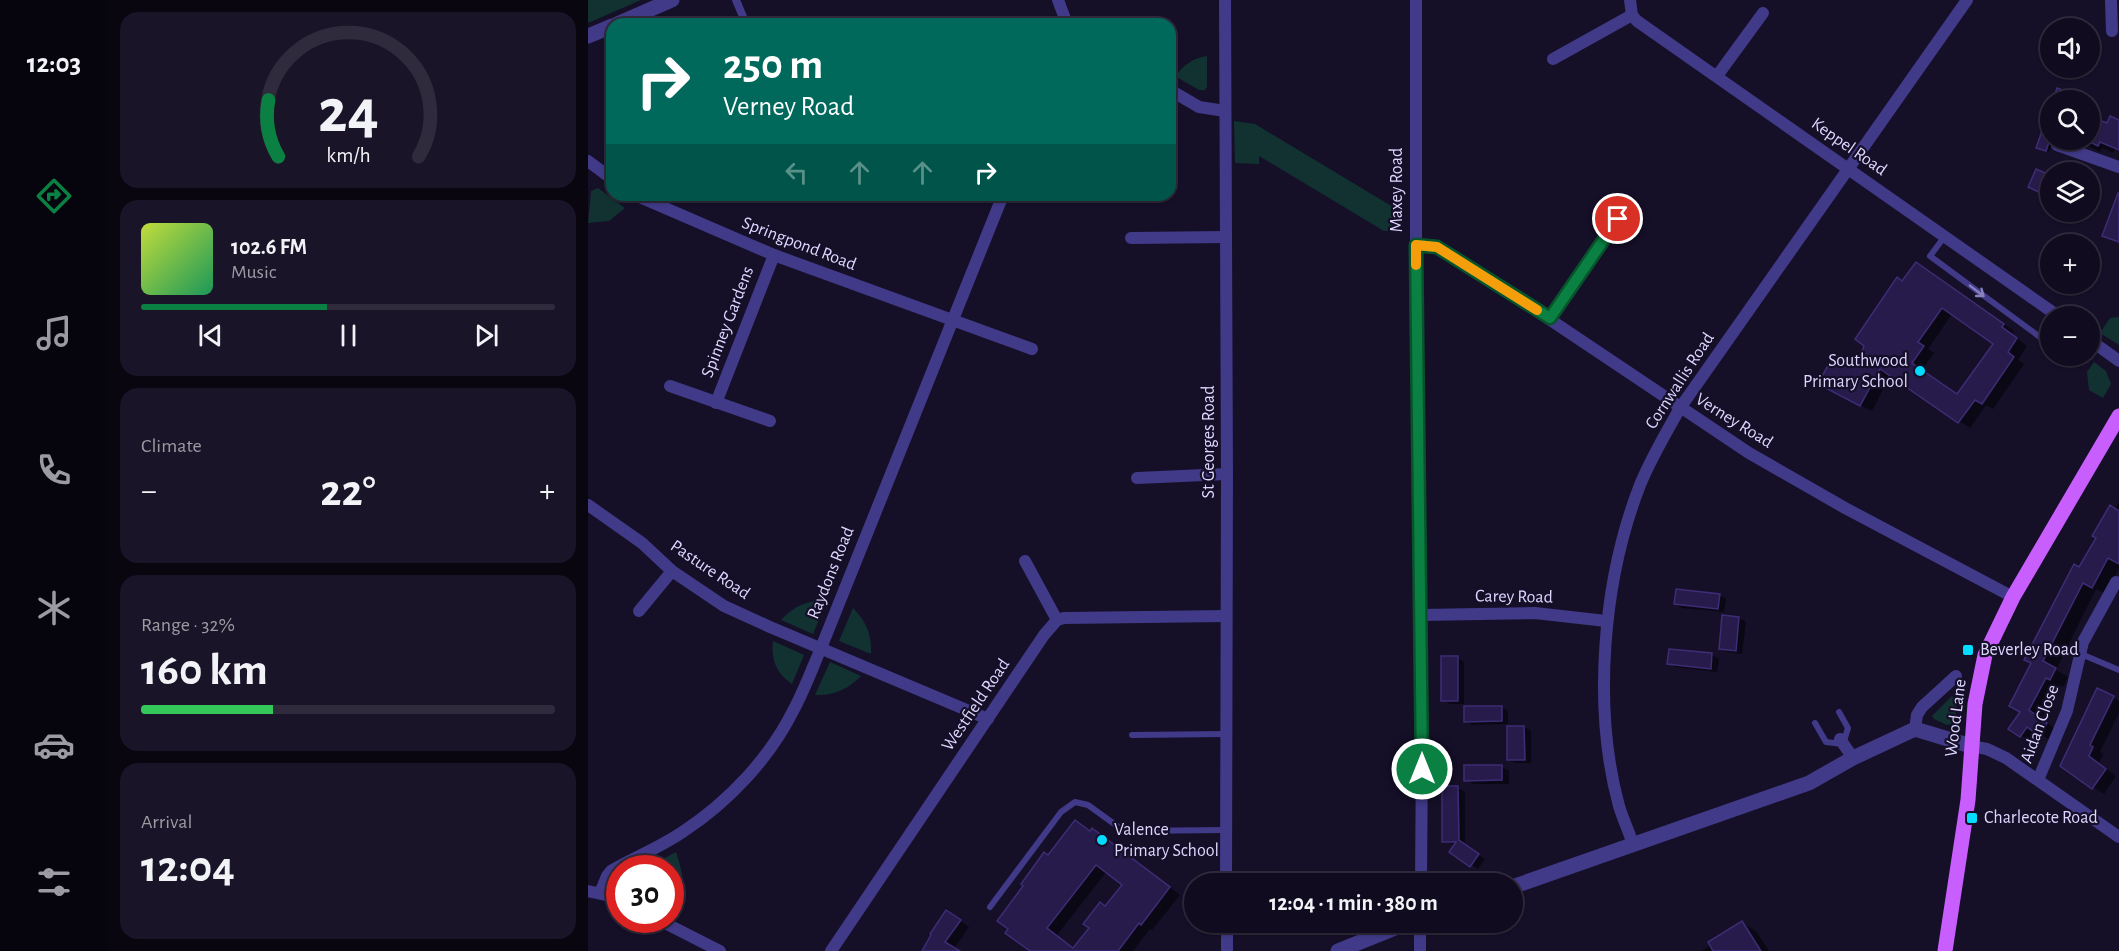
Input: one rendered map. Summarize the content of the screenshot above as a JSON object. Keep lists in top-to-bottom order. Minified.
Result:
{"streets":{"main road":["Wood Lane"],"street":["Keppel Road","Maxey Road","Springpond Road","Spinney Gardens","Cornwallis Road","Verney Road","St Georges Road","Pasture Road","Raydons Road","Carey Road","Westfield Road","Aidan Close"]},"crossings":[["Keppel Road","Cornwallis Road"],["Maxey Road","Verney Road"],["Maxey Road","Carey Road"],["Springpond Road","Spinney Gardens"],["Springpond Road","Raydons Road"],["Cornwallis Road","Verney Road"],["Cornwallis Road","Carey Road"],["Verney Road","Wood Lane"],["Pasture Road","Raydons Road"],["Pasture Road","Westfield Road"]],"places":{"other":["Southwood Primary School","Valence Primary School"],"transit":["Beverley Road","Charlecote Road"]},"page":{"tabs":"12:03","map_buttons":["+","−"],"turn":["250 m","Verney Road"],"song":["102.6 FM","Music"],"tile":["Climate",["Range · 32%","160 km"],["Arrival","12:04"]],"heat":["−","22°","+"],"limit":"30","trip":"12:04 · 1 min · 380 m","gauge":["24","km/h"]}}
